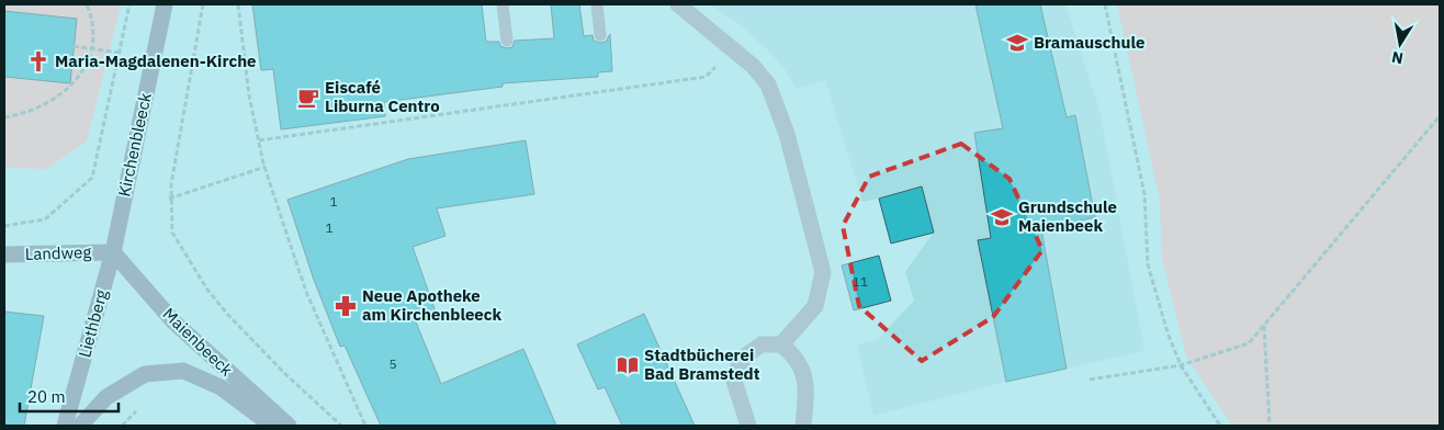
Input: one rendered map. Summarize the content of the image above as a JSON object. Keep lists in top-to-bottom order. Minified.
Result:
{"streets":{"street":["Kirchenbleeck","Landweg","Liethberg","Maienbeeck"]},"crossings":[["Kirchenbleeck","Landweg"],["Kirchenbleeck","Liethberg"],["Kirchenbleeck","Maienbeeck"],["Landweg","Liethberg"],["Landweg","Maienbeeck"],["Liethberg","Maienbeeck"]],"places":{"school or university":["Bramauschule","Grundschule Maienbeek"],"church":["Maria-Magdalenen-Kirche"],"cafe":["Eiscafé Liburna Centro"],"pharmacy":["Neue Apotheke am Kirchenbleeck"],"library":["Stadtbücherei Bad Bramstedt"]},"house_numbers":["1","1","11","5"],"scale_bar":"20 m","north":"bottom"}
